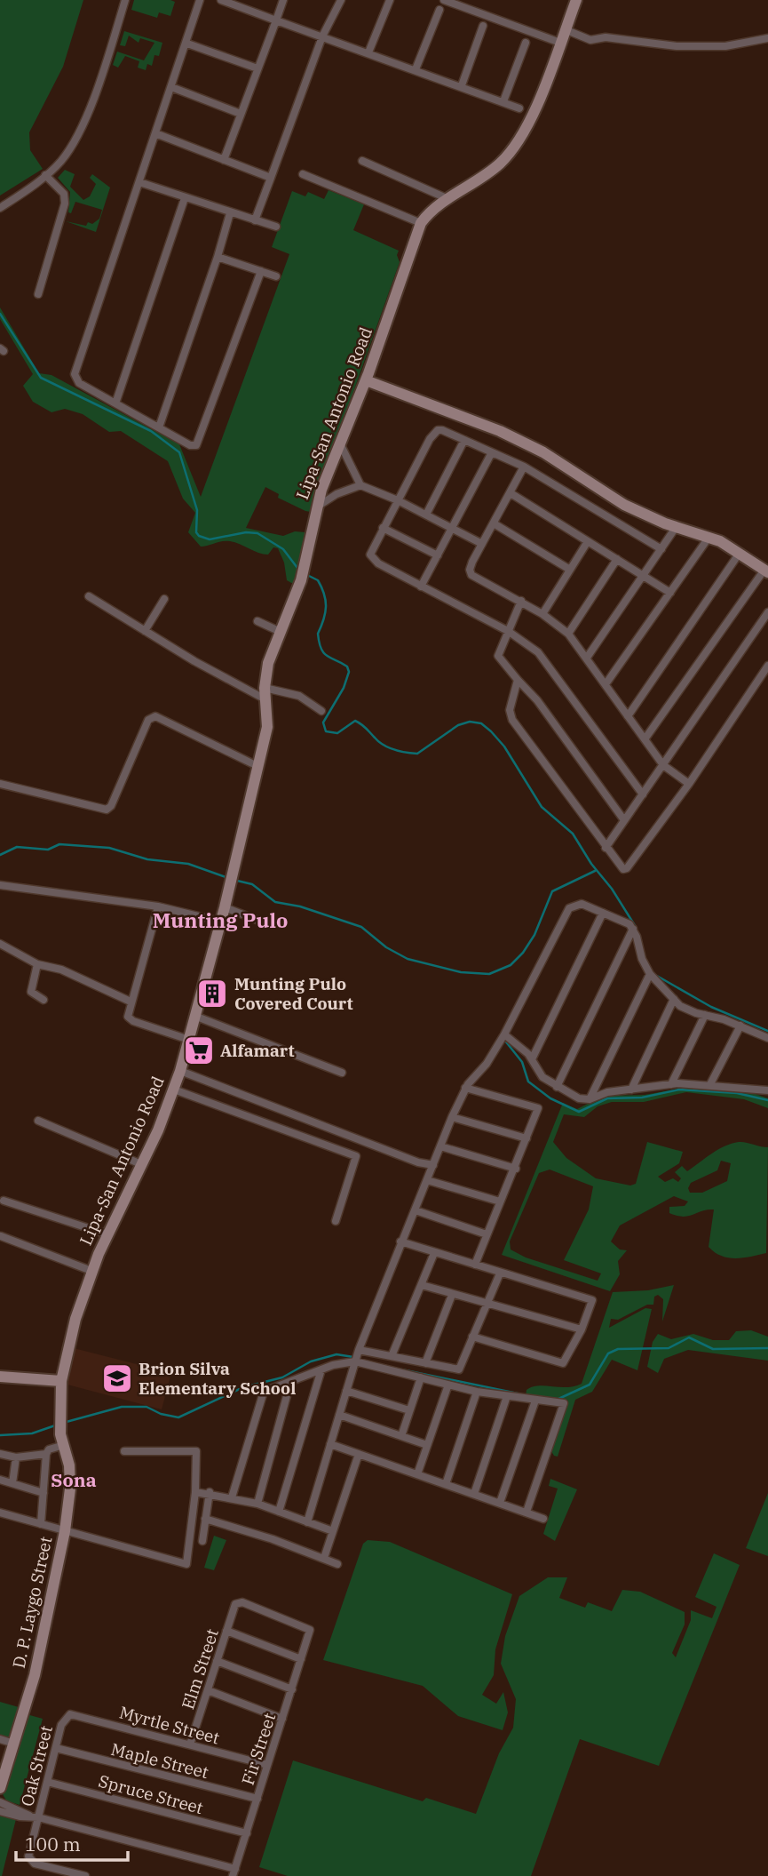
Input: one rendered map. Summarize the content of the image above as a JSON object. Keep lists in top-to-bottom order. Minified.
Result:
{"streets":{"main road":["Lipa-San Antonio Road","D. P. Laygo Street"],"street":["Elm Street","Myrtle Street","Fir Street","Maple Street","Oak Street","Spruce Street"]},"crossings":[["Lipa-San Antonio Road","D. P. Laygo Street"],["Elm Street","Myrtle Street"],["Elm Street","Fir Street"],["Myrtle Street","Fir Street"],["Myrtle Street","Oak Street"],["Fir Street","Maple Street"],["Fir Street","Spruce Street"],["Maple Street","Oak Street"],["Oak Street","Spruce Street"]],"districts":["Munting Pulo","Sona"],"places":{"building":["Munting Pulo Covered Court"],"supermarket":["Alfamart"],"school or university":["Brion Silva Elementary School"]},"scale_bar":"100 m"}
